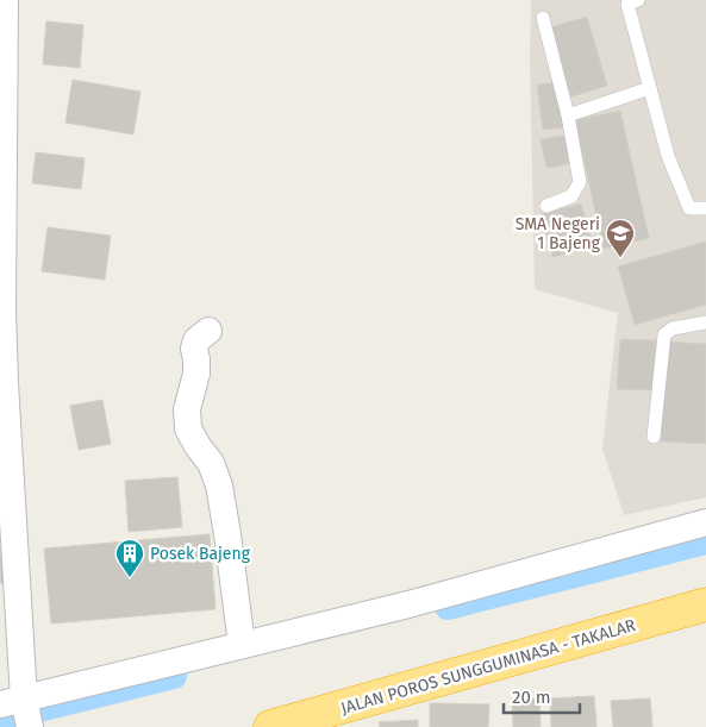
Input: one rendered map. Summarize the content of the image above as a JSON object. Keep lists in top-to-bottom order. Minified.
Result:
{"streets":{"highway":["JALAN POROS SUNGGUMINASA - TAKALAR"]},"places":{"school or university":["SMA Negeri 1 Bajeng"],"building":["Posek Bajeng"]},"scale_bar":"20 m"}
